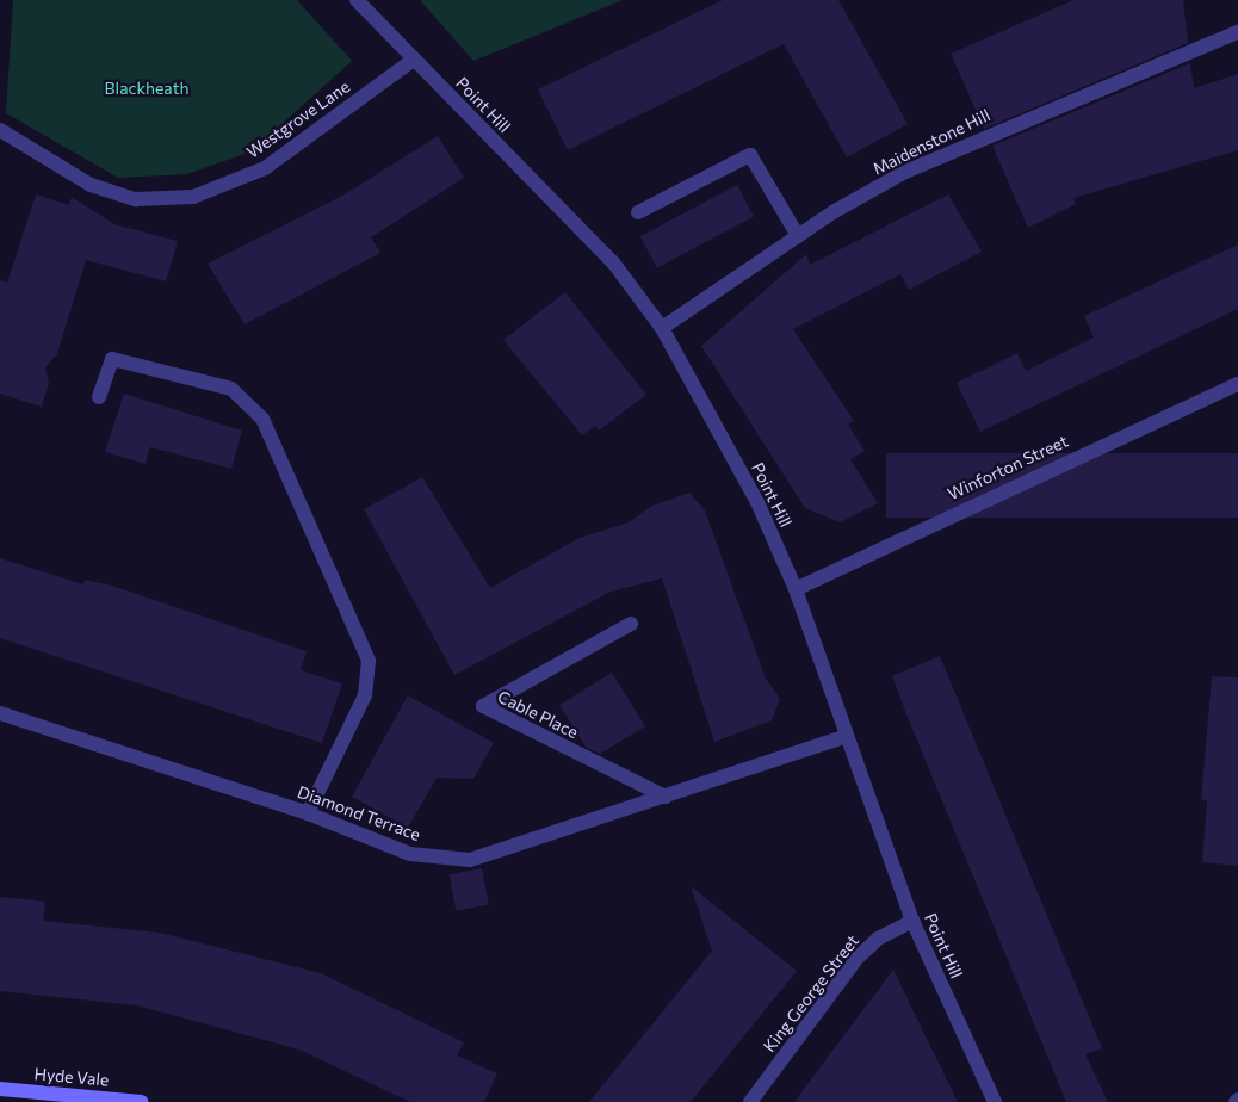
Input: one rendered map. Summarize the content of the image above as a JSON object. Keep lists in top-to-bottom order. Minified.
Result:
{"streets":{"main road":["Hyde Vale"],"street":["Point Hill","Westgrove Lane","Maidenstone Hill","Winforton Street","Cable Place","Diamond Terrace","King George Street"]},"crossings":[["Point Hill","Westgrove Lane"],["Point Hill","Maidenstone Hill"],["Point Hill","Winforton Street"],["Point Hill","Diamond Terrace"],["Point Hill","King George Street"],["Cable Place","Diamond Terrace"]],"parks":["Blackheath"]}
